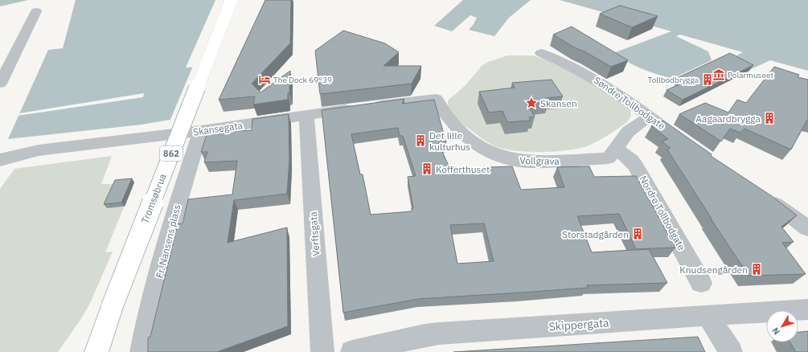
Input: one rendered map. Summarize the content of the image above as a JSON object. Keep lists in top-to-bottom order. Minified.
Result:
{"streets":{"main road":["862","Tromsøbrua"],"street":["Søndre Tollbodgate","Skansegata","Vollgrava","Nordre Tollbodgate","Verftsgata","Fr. Nansens plass","Skippergata"]},"crossings":[["Søndre Tollbodgate","Vollgrava"],["Skansegata","Vollgrava"],["Skansegata","Verftsgata"],["Skansegata","Fr. Nansens plass"],["Vollgrava","Nordre Tollbodgate"]],"places":{"museum":["Polarmuseet"],"hotel":["The Dock 69°39"],"building":["Tollbodbrygga","Aagaardbrygga","Det lille kulturhus","Kofferthuset","Storstadgården","Knudsengården"],"place":["Skansen"]},"north":"bottom left"}
